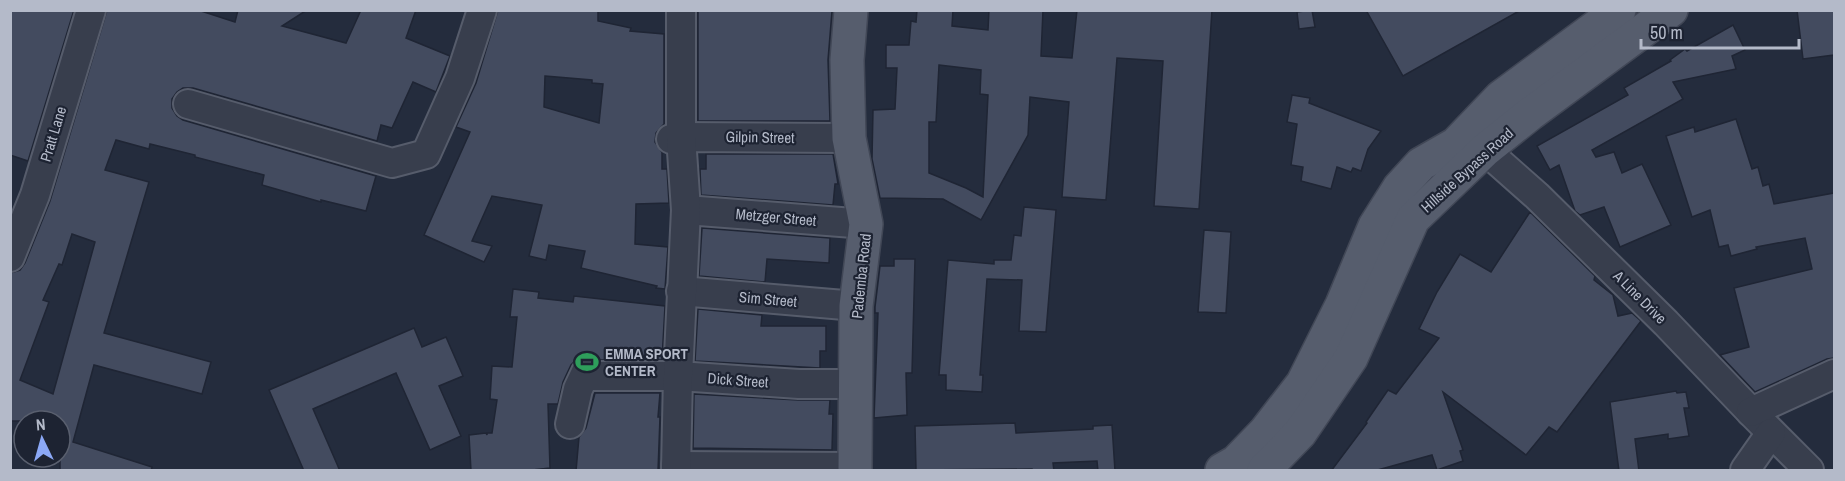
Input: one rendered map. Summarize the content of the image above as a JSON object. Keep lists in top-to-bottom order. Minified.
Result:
{"streets":{"main road":["Hillside Bypass Road","Pademba Road"],"street":["Pratt Lane","Gilpin Street","Metzger Street","A Line Drive","Sim Street","Dick Street"]},"crossings":[["Gilpin Street","Pademba Road"],["Hillside Bypass Road","A Line Drive"],["Metzger Street","Pademba Road"],["Pademba Road","Sim Street"],["Pademba Road","Dick Street"]],"places":{"sports":["EMMA SPORT CENTER"]},"scale_bar":"50 m","north":"top"}
